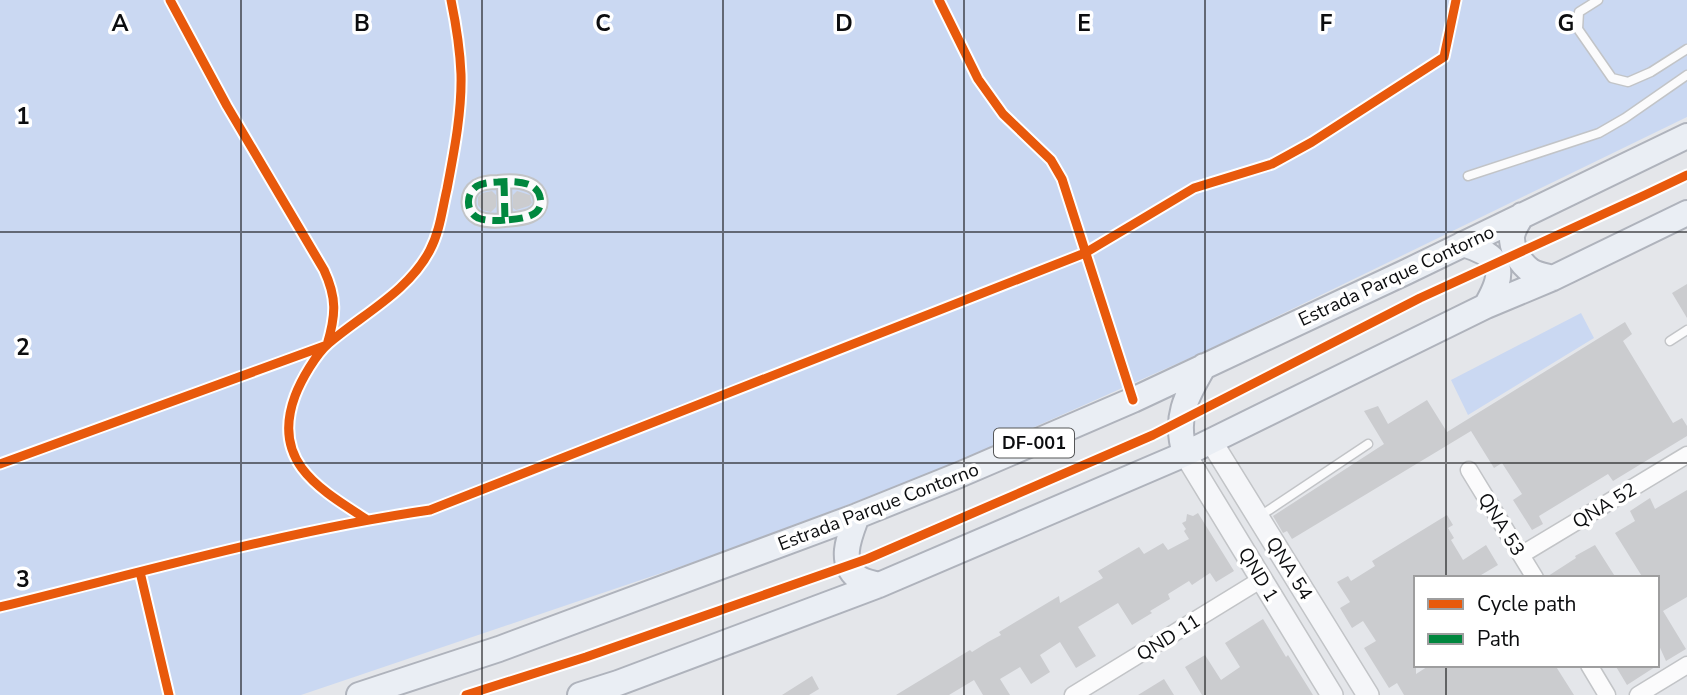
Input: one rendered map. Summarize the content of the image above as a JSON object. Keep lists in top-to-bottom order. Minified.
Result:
{"streets":{"highway":["Estrada Parque Contorno","DF-001"],"main road":["QNA 54","QND 1"],"street":["QNA 52","QNA 53","QND 11"]},"crossings":[["QNA 52","QNA 53"],["QND 1","QND 11"]],"legend":["Cycle path","Path"],"grid":{"columns":["A","B","C","D","E","F","G"],"rows":["1","2","3"]}}
